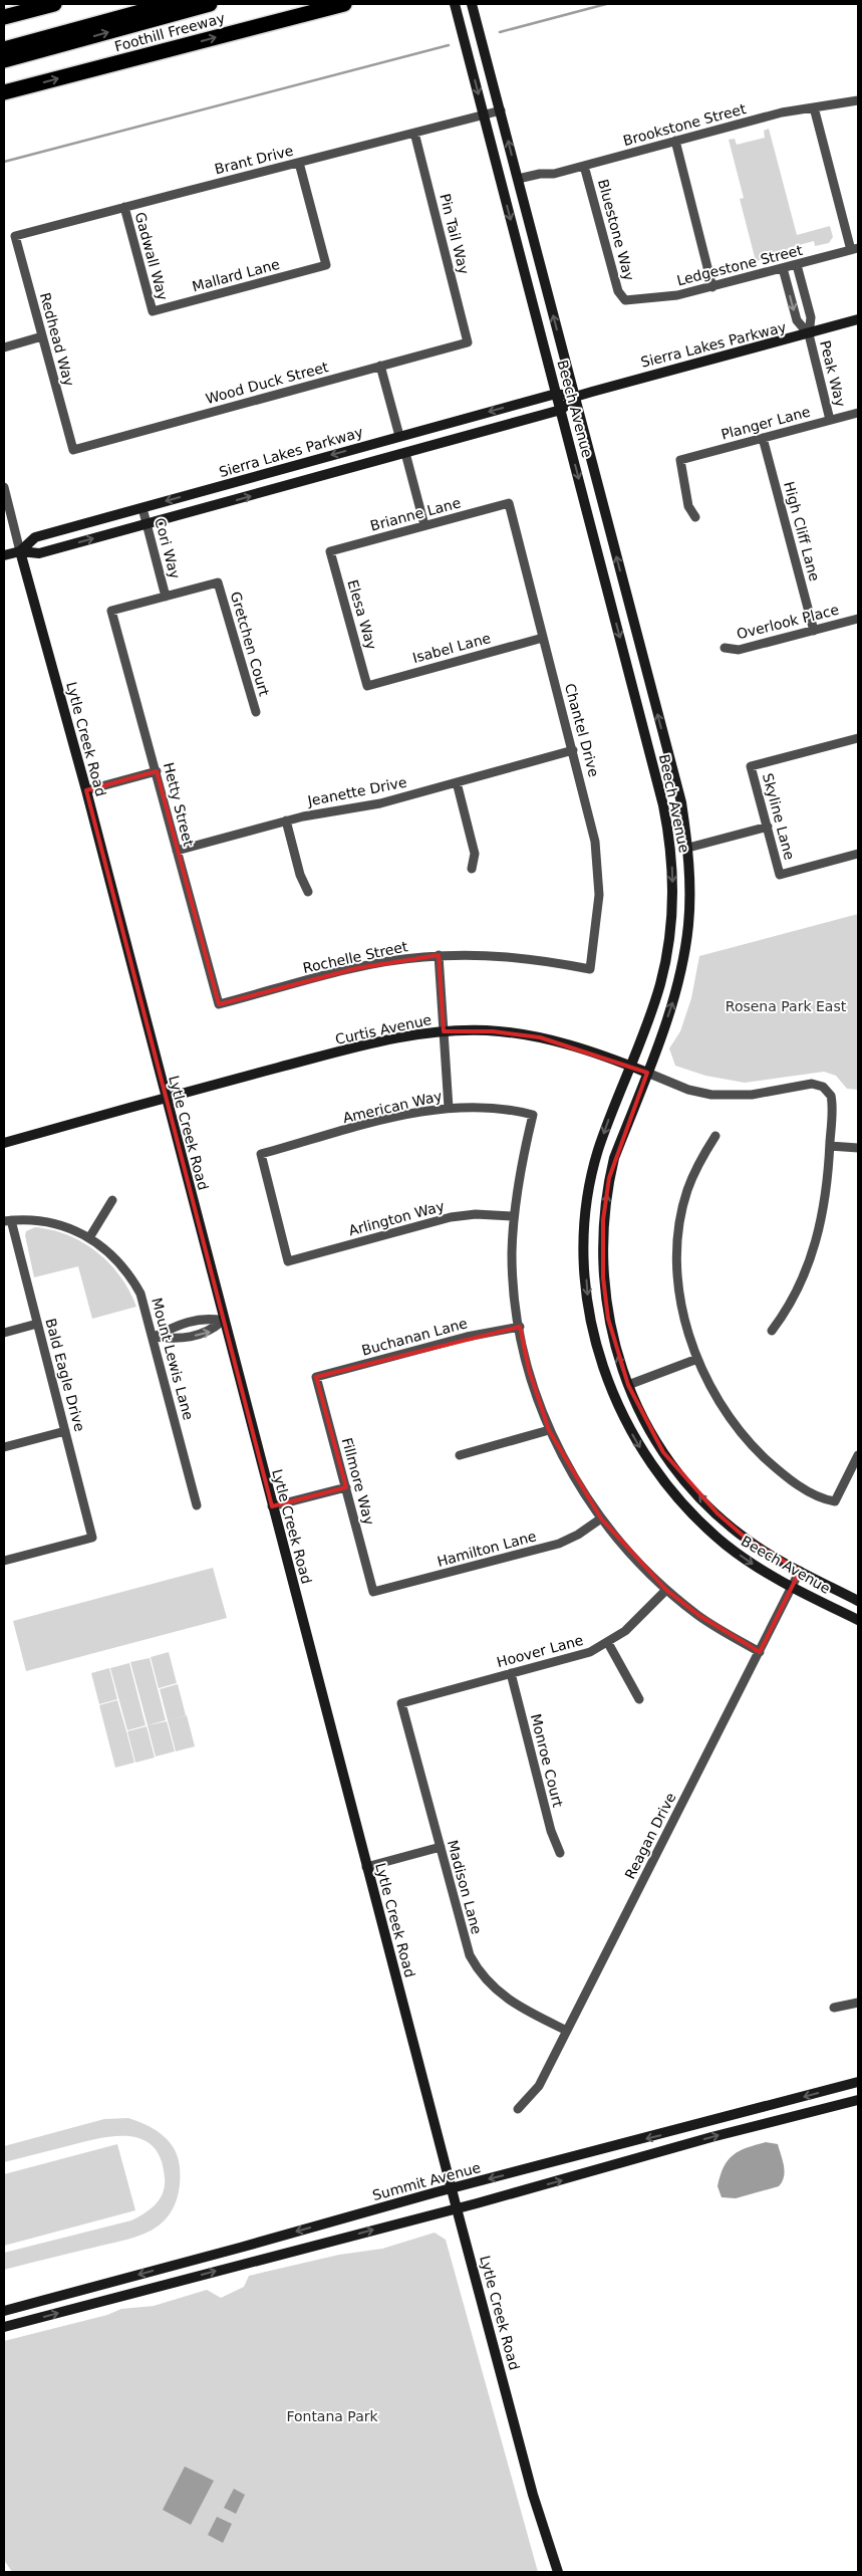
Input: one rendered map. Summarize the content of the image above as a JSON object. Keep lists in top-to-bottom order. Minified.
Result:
{"streets":{"highway":["Foothill Freeway"],"main road":["Sierra Lakes Parkway","Beech Avenue","Lytle Creek Road","Curtis Avenue","Summit Avenue"],"street":["Brookstone Street","Brant Drive","Bluestone Way","Pin Tail Way","Gadwall Way","Ledgestone Street","Mallard Lane","Redhead Way","Peak Way","Wood Duck Street","Planger Lane","Brianne Lane","High Cliff Lane","Cori Way","Elesa Way","Overlook Place","Gretchen Court","Isabel Lane","Chantel Drive","Jeanette Drive","Hetty Street","Skyline Lane","Rochelle Street","American Way","Arlington Way","Buchanan Lane","Mount Lewis Lane","Bald Eagle Drive","Fillmore Way","Hamilton Lane","Hoover Lane","Monroe Court","Reagan Drive","Madison Lane"]},"crossings":[["Brookstone Street","Bluestone Way"],["Brookstone Street","Beech Avenue"],["Brant Drive","Pin Tail Way"],["Brant Drive","Gadwall Way"],["Brant Drive","Mallard Lane"],["Brant Drive","Redhead Way"],["Brant Drive","Beech Avenue"],["Bluestone Way","Ledgestone Street"],["Pin Tail Way","Wood Duck Street"],["Gadwall Way","Mallard Lane"],["Ledgestone Street","Peak Way"],["Redhead Way","Wood Duck Street"],["Sierra Lakes Parkway","Peak Way"],["Sierra Lakes Parkway","Beech Avenue"],["Sierra Lakes Parkway","Cori Way"],["Sierra Lakes Parkway","Lytle Creek Road"],["Peak Way","Planger Lane"],["Beech Avenue","Curtis Avenue"],["Beech Avenue","Reagan Drive"],["Planger Lane","High Cliff Lane"],["Brianne Lane","Elesa Way"],["Brianne Lane","Chantel Drive"],["High Cliff Lane","Overlook Place"],["Cori Way","Gretchen Court"],["Cori Way","Hetty Street"],["Elesa Way","Isabel Lane"],["Gretchen Court","Hetty Street"],["Isabel Lane","Chantel Drive"],["Chantel Drive","Jeanette Drive"],["Chantel Drive","Rochelle Street"],["Lytle Creek Road","Curtis Avenue"],["Lytle Creek Road","Summit Avenue"],["Jeanette Drive","Hetty Street"],["Hetty Street","Rochelle Street"],["American Way","Arlington Way"],["Buchanan Lane","Fillmore Way"],["Mount Lewis Lane","Bald Eagle Drive"],["Fillmore Way","Hamilton Lane"],["Hoover Lane","Monroe Court"],["Hoover Lane","Madison Lane"],["Reagan Drive","Madison Lane"]],"parks":["Rosena Park East","Fontana Park"]}
